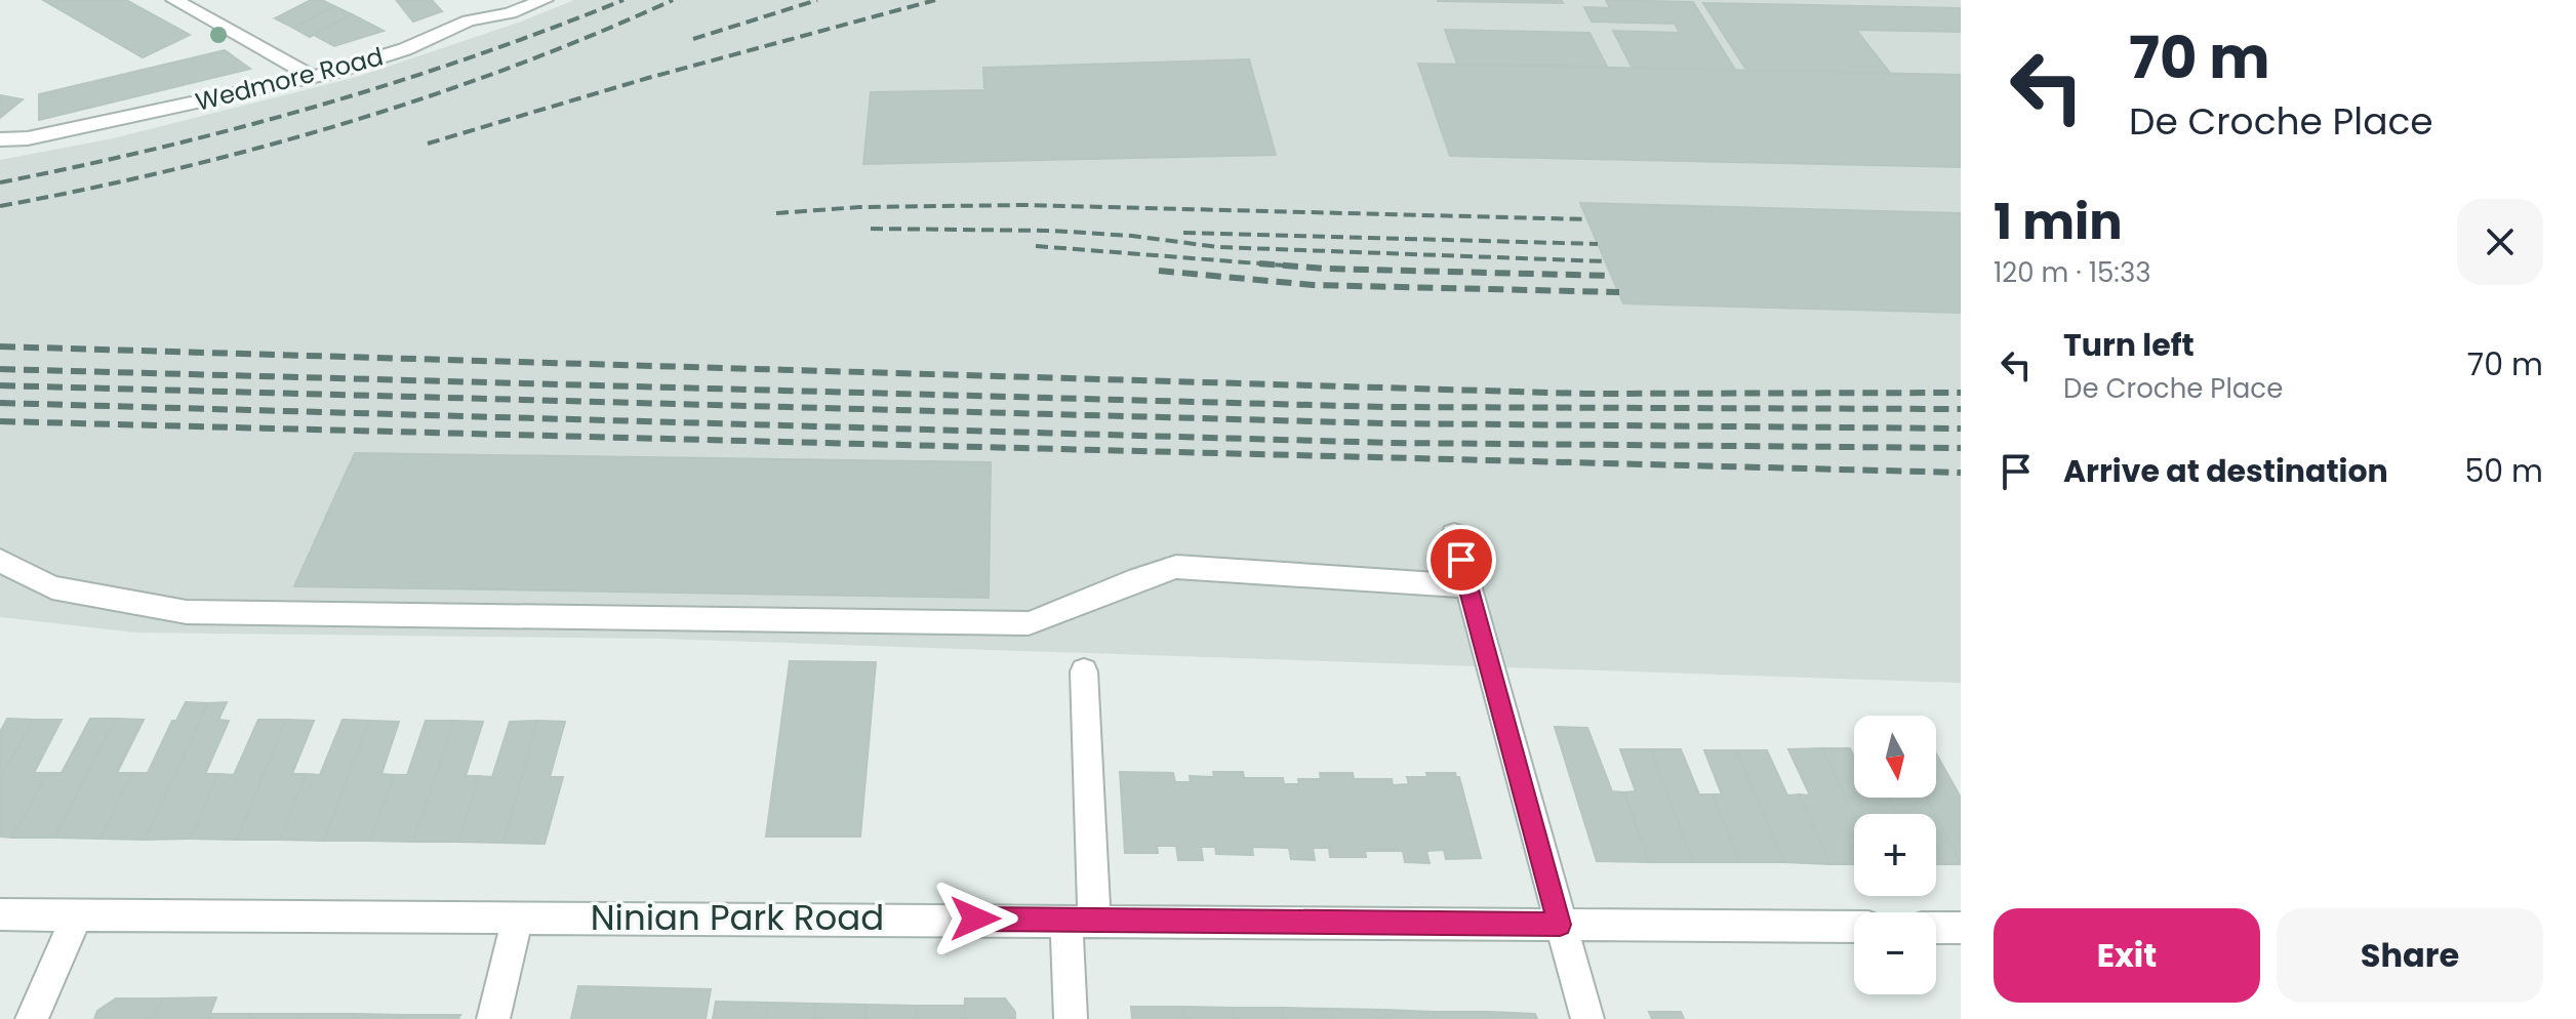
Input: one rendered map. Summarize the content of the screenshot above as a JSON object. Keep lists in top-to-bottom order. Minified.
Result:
{"streets":{"street":["Wedmore Road","Ninian Park Road"]},"north":"bottom","page":{"turn":["70 m","De Croche Place"],"heading":["1 min","120 m · 15:33"],"list":[{"name":"Turn left","note":"De Croche Place","value":"70 m"},{"name":"Arrive at destination","value":"50 m"}],"map_buttons":["+","−"],"buttons":["Exit","Share"]}}
